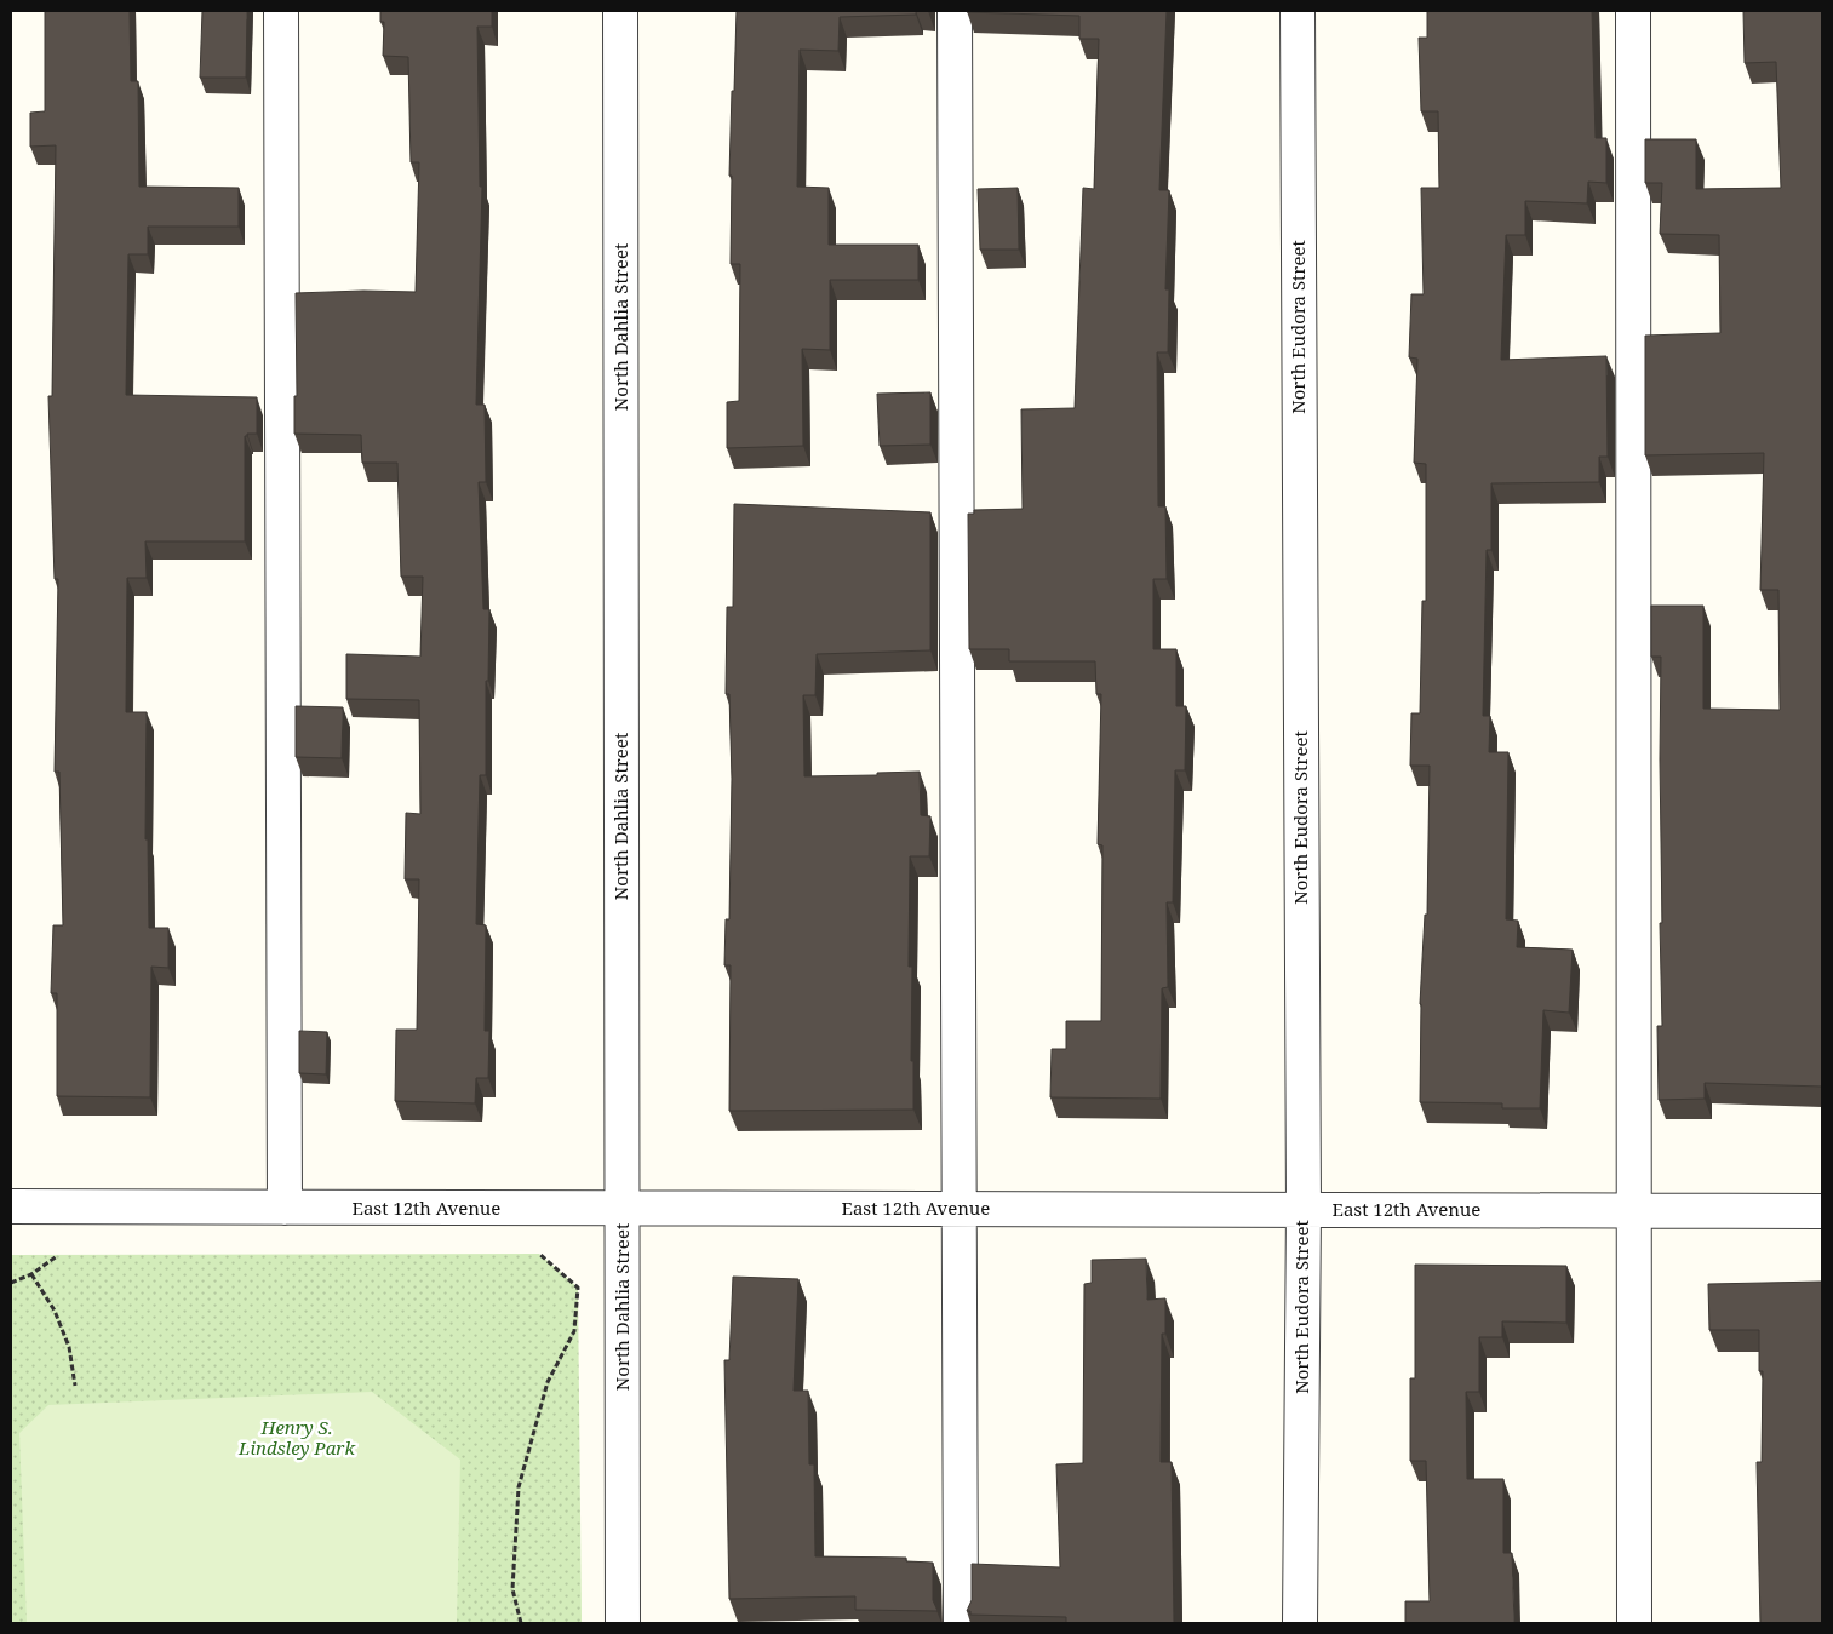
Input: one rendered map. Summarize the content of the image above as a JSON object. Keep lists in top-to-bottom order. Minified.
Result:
{"streets":{"street":["North Dahlia Street","North Eudora Street","East 12th Avenue"]},"crossings":[["North Dahlia Street","East 12th Avenue"],["North Eudora Street","East 12th Avenue"]],"parks":["Henry S. Lindsley Park"]}
